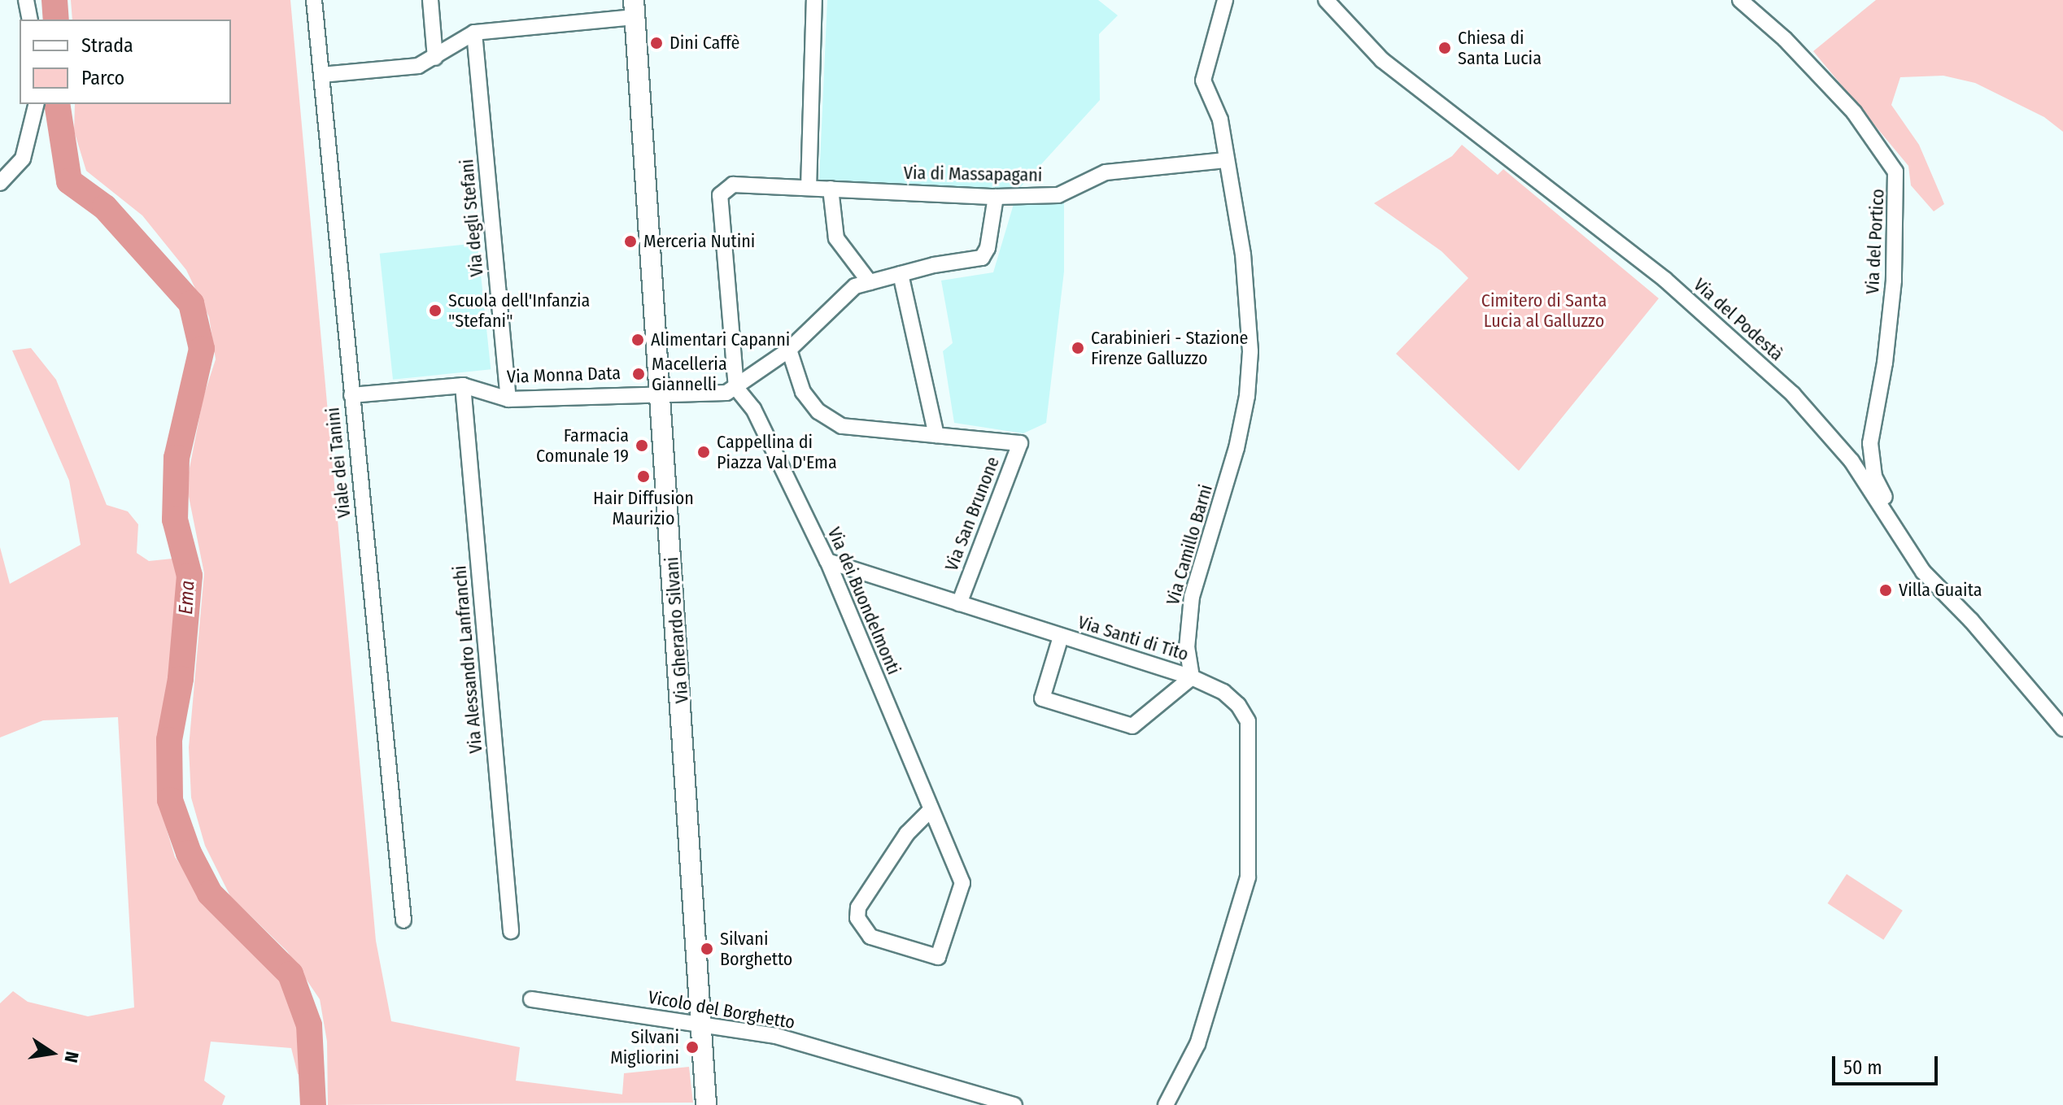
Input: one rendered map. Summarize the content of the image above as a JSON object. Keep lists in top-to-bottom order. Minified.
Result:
{"streets":{"main road":["Via Gherardo Silvani"],"street":["Via di Massapagani","Via degli Stefani","Via del Portico","Via del Podestà","Via Monna Data","Viale dei Tanini","Via San Brunone","Via Camillo Barni","Via dei Buondelmonti","Via Santi di Tito","Via Alessandro Lanfranchi","Vicolo del Borghetto"]},"crossings":[["Via di Massapagani","Via Monna Data"],["Via di Massapagani","Via Camillo Barni"],["Via di Massapagani","Via dei Buondelmonti"],["Via degli Stefani","Via Monna Data"],["Via del Portico","Via del Podestà"],["Via Monna Data","Viale dei Tanini"],["Via Monna Data","Via dei Buondelmonti"],["Via Monna Data","Via Gherardo Silvani"],["Via Monna Data","Via Alessandro Lanfranchi"],["Via San Brunone","Via Santi di Tito"],["Via Camillo Barni","Via Santi di Tito"],["Via dei Buondelmonti","Via Santi di Tito"],["Via Gherardo Silvani","Vicolo del Borghetto"]],"water":["Ema"],"parks":["Cimitero di Santa Lucia al Galluzzo"],"places":["Dini Caffè","Chiesa di Santa Lucia","Merceria Nutini","Scuola dell'Infanzia \"Stefani\"","Alimentari Capanni","Carabinieri - Stazione Firenze Galluzzo","Macelleria Giannelli","Farmacia Comunale 19","Cappellina di Piazza Val D'Ema","Hair Diffusion Maurizio","Villa Guaita","Silvani Borghetto","Silvani Migliorini"],"legend":["Strada","Parco"],"scale_bar":"50 m","north":"right"}
